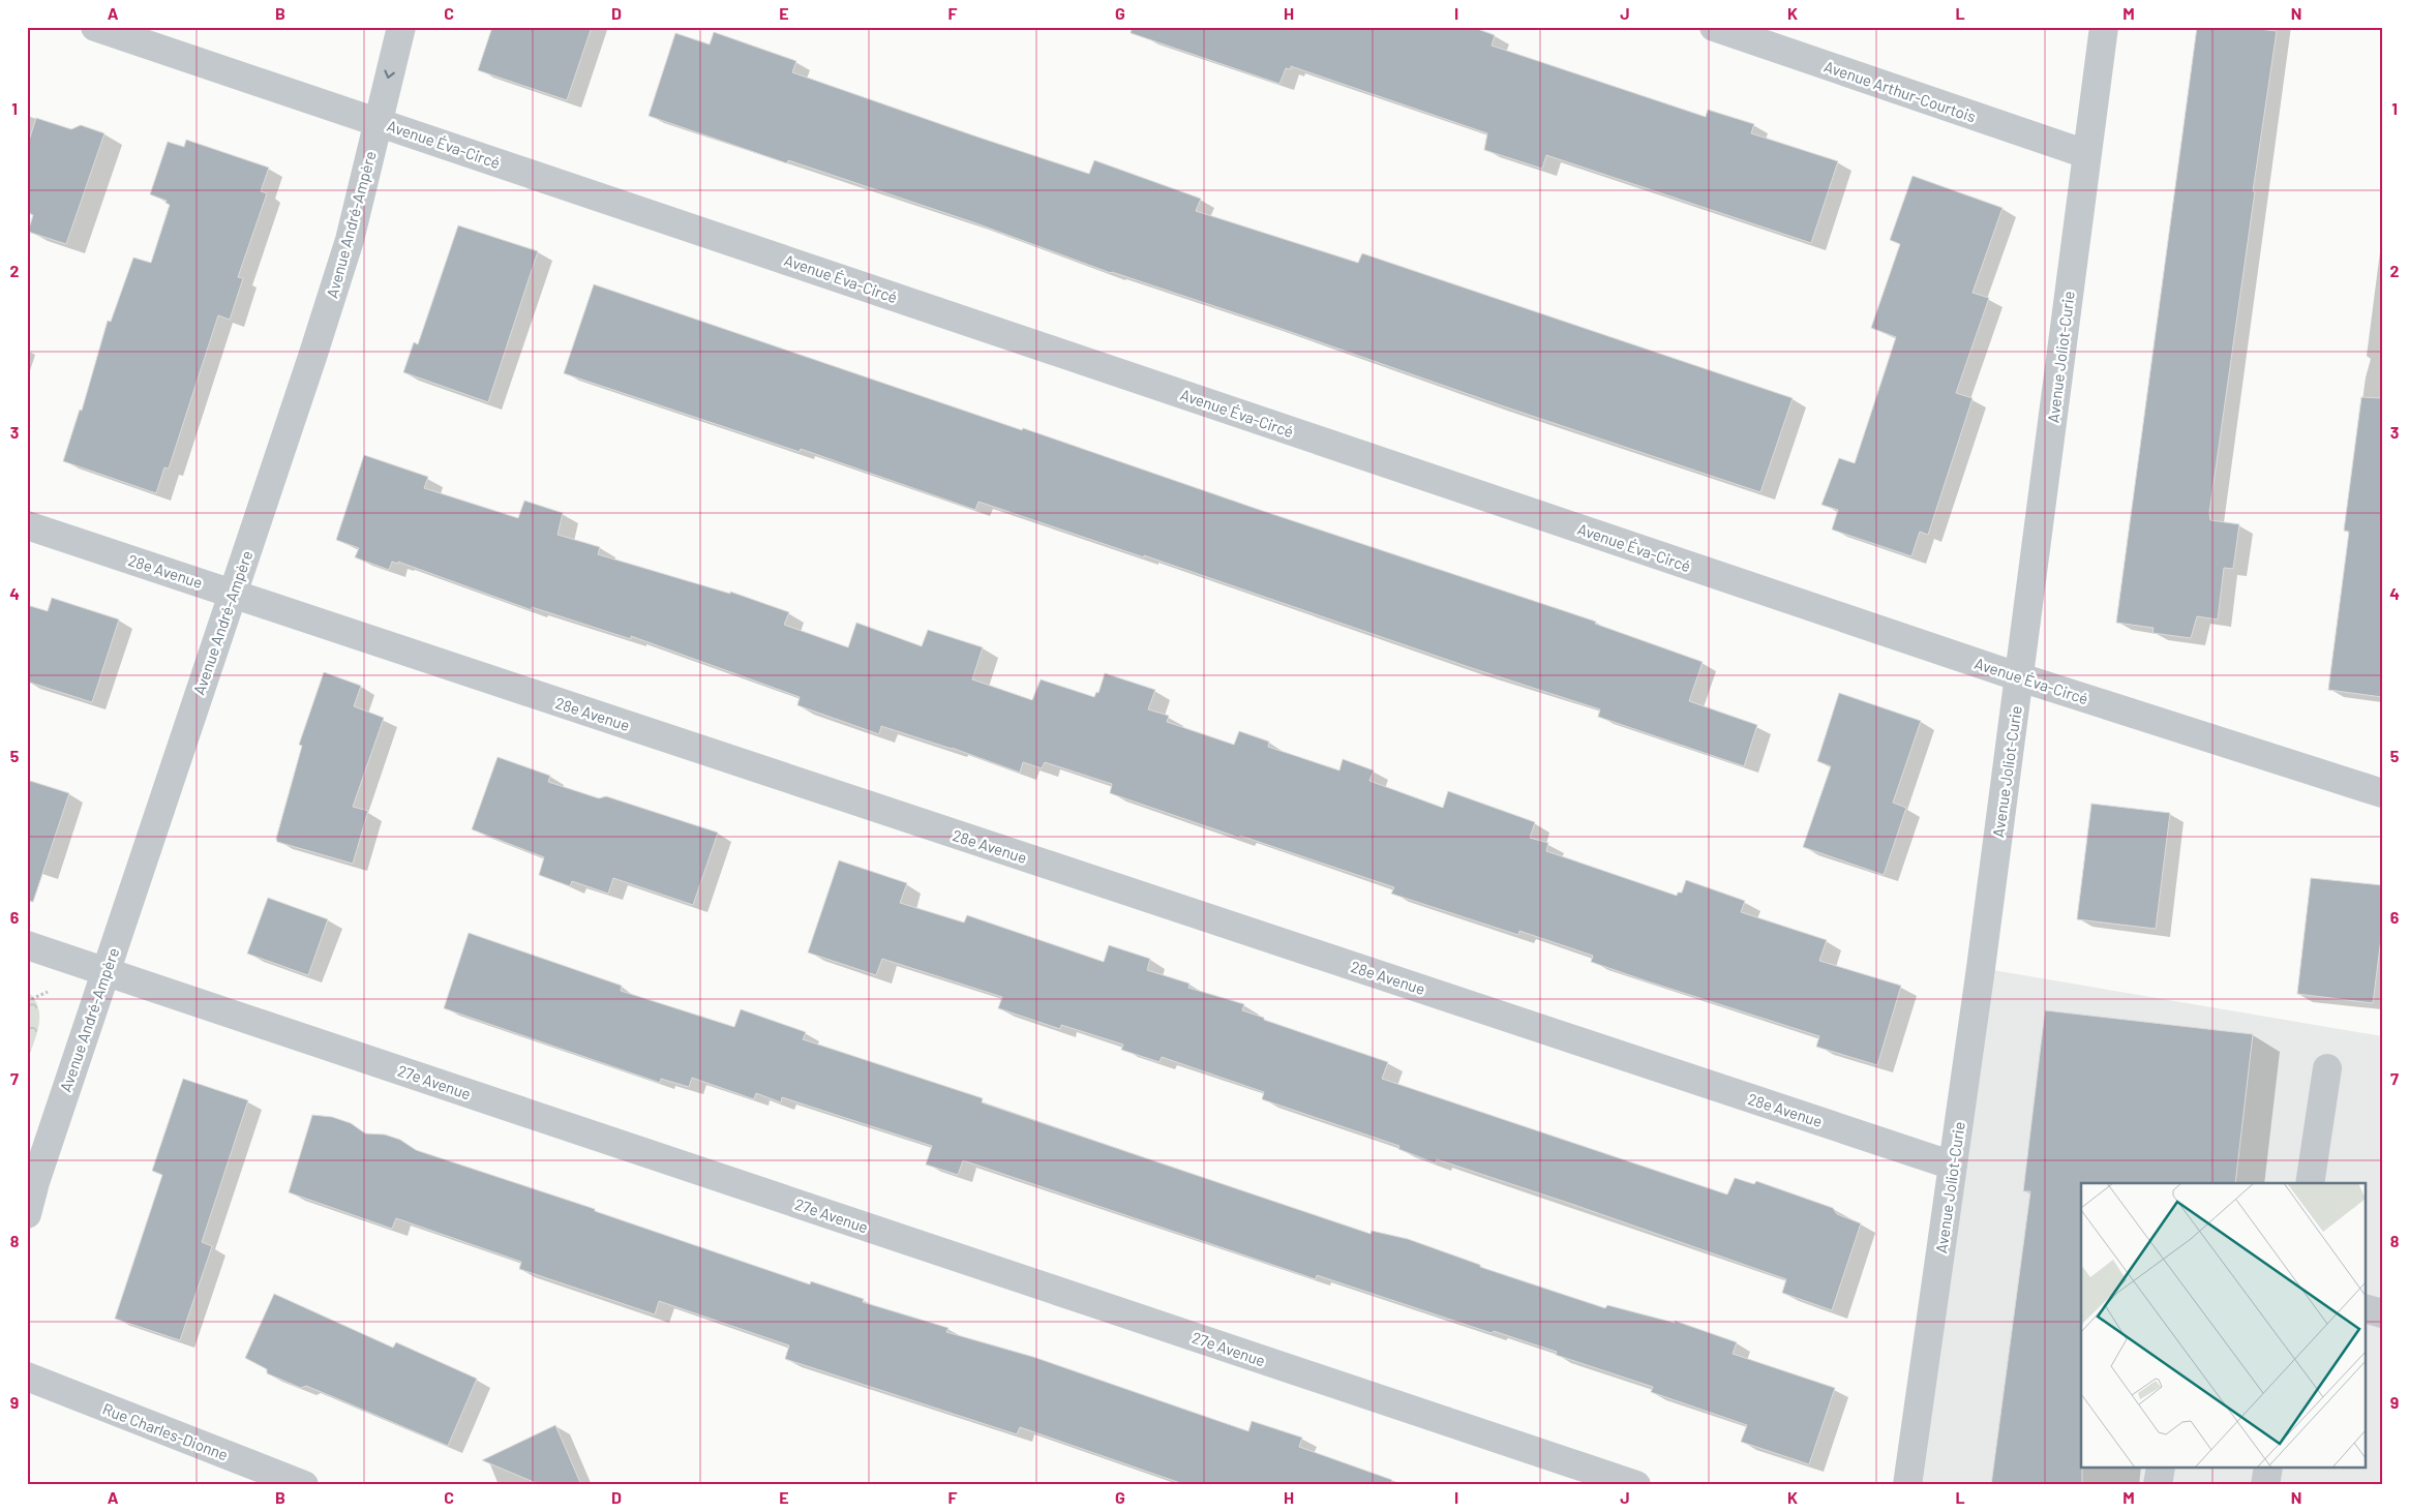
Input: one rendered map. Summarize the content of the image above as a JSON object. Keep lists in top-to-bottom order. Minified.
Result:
{"streets":{"street":["Avenue Arthur-Courtois","Avenue Éva-Circé","Avenue André-Ampère","Avenue Joliot-Curie","28e Avenue","27e Avenue","Rue Charles-Dionne"]},"crossings":[["Avenue Arthur-Courtois","Avenue Joliot-Curie"],["Avenue Éva-Circé","Avenue André-Ampère"],["Avenue Éva-Circé","Avenue Joliot-Curie"],["Avenue André-Ampère","28e Avenue"],["Avenue André-Ampère","27e Avenue"],["Avenue Joliot-Curie","28e Avenue"]],"grid":{"columns":["A","B","C","D","E","F","G","H","I","J","K","L","M","N"],"rows":["1","2","3","4","5","6","7","8","9"]}}
